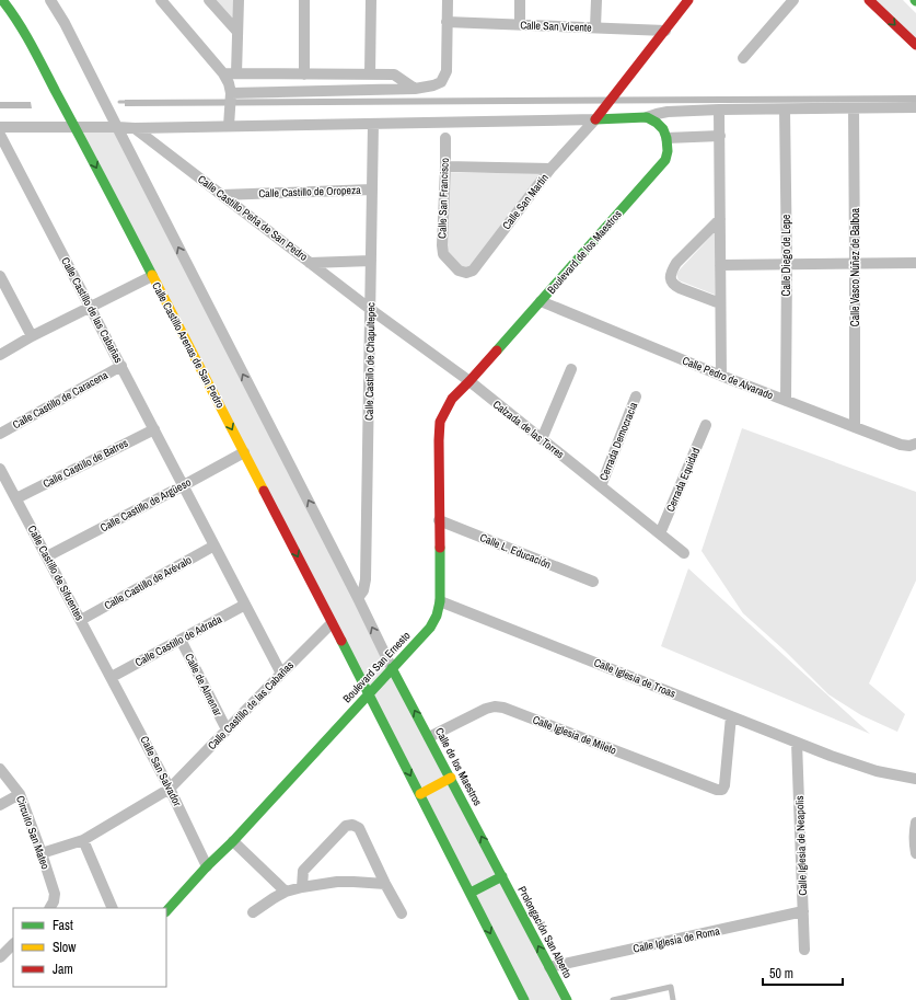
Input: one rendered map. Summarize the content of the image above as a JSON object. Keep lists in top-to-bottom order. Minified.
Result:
{"streets":{"main road":["Boulevard de los Maestros","Calle Castillo Arenas de San Pedro","Boulevard San Ernesto","Calle de los Maestros","Prolongación San Alberto"],"street":["Calle San Vicente","Calle Castillo de Oropeza","Calle San Francisco","Calle San Martín","Calle Castillo Peña de San Pedro","Calle Diego de Lepe","Calle Vasco Núñez de Balboa","Calle Castillo de las Cabañas","Calle Castillo de Chapultepec","Calle Pedro de Alvarado","Calle Castillo de Caracena","Calzada de las Torres","Cerrada Democracia","Calle Castillo de Batres","Cerrada Equidad","Calle Castillo de Argüeso","Calle L. Educación","Calle Castillo de Sifuentes","Calle Castillo de Arévalo","Calle Castillo de Adrada","Calle Iglesia de Troas","Calle de Almenar","Calle Iglesia de Mileto","Calle San Salvador","Circuito San Mateo","Calle Iglesia de Neapolis","Calle Iglesia de Roma"]},"crossings":[["Calle Castillo de Oropeza","Calle Castillo Peña de San Pedro"],["Calle Castillo de Oropeza","Calle Castillo de Chapultepec"],["Calle San Francisco","Calle San Martín"],["Calle Castillo Peña de San Pedro","Calle Castillo de Chapultepec"],["Calle Castillo Peña de San Pedro","Calzada de las Torres"],["Boulevard de los Maestros","Calle Pedro de Alvarado"],["Boulevard de los Maestros","Calzada de las Torres"],["Boulevard de los Maestros","Boulevard San Ernesto"],["Calle Diego de Lepe","Calle Pedro de Alvarado"],["Calle Vasco Núñez de Balboa","Calle Pedro de Alvarado"],["Calle Castillo de las Cabañas","Calle Castillo Arenas de San Pedro"],["Calle Castillo de las Cabañas","Calle Castillo de Caracena"],["Calle Castillo de las Cabañas","Calle Castillo de Batres"],["Calle Castillo de las Cabañas","Calle Castillo de Argüeso"],["Calle Castillo de las Cabañas","Calle de Almenar"],["Calle Castillo de las Cabañas","Calle San Salvador"],["Calle Castillo de las Cabañas","Circuito San Mateo"],["Calle Castillo Arenas de San Pedro","Calle Castillo de Argüeso"],["Calle Castillo Arenas de San Pedro","Boulevard San Ernesto"],["Calle Castillo de Chapultepec","Calzada de las Torres"],["Calzada de las Torres","Cerrada Democracia"],["Calzada de las Torres","Cerrada Equidad"],["Calzada de las Torres","Boulevard San Ernesto"],["Calle Castillo de Batres","Calle Castillo de Sifuentes"],["Calle Castillo de Argüeso","Calle Castillo de Sifuentes"],["Calle L. Educación","Boulevard San Ernesto"],["Calle Castillo de Sifuentes","Calle Castillo de Arévalo"],["Calle Castillo de Sifuentes","Calle Castillo de Adrada"],["Calle Castillo de Sifuentes","Calle San Salvador"],["Calle Castillo de Adrada","Calle de Almenar"],["Calle Castillo de Adrada","Calle San Salvador"],["Boulevard San Ernesto","Calle Iglesia de Troas"],["Boulevard San Ernesto","Calle de los Maestros"],["Boulevard San Ernesto","Calle San Salvador"],["Calle Iglesia de Troas","Calle Iglesia de Mileto"],["Calle Iglesia de Troas","Calle Iglesia de Neapolis"],["Calle Iglesia de Mileto","Calle de los Maestros"],["Calle de los Maestros","Prolongación San Alberto"],["Calle Iglesia de Neapolis","Calle Iglesia de Roma"],["Prolongación San Alberto","Calle Iglesia de Roma"]],"one_way":["Calle Castillo Arenas de San Pedro"],"legend":["Fast","Slow","Jam"],"scale_bar":"50 m"}
